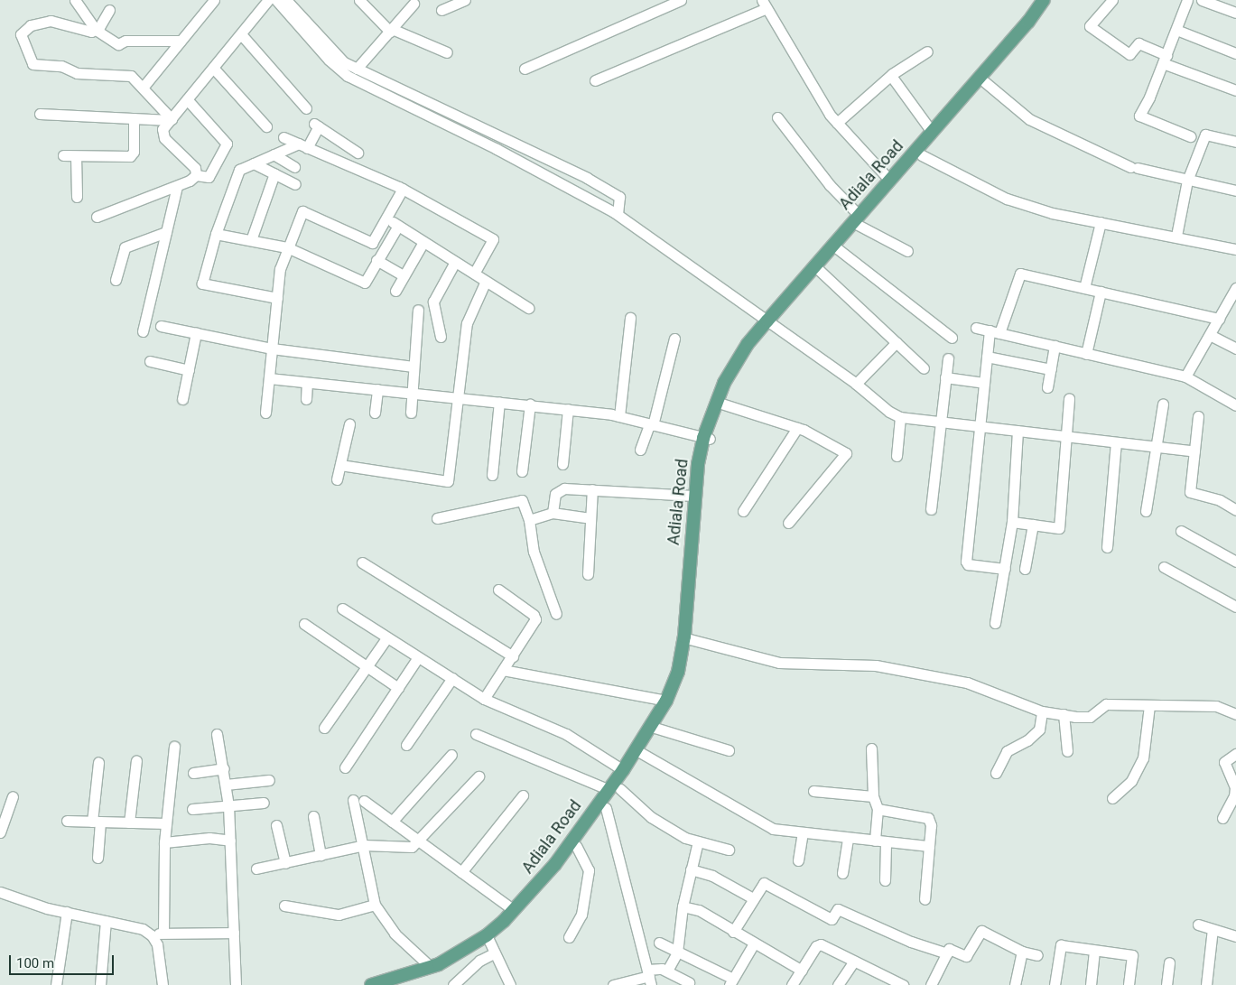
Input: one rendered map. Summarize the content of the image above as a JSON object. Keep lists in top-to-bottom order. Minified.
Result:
{"streets":{"main road":["Adiala Road"]},"scale_bar":"100 m"}
